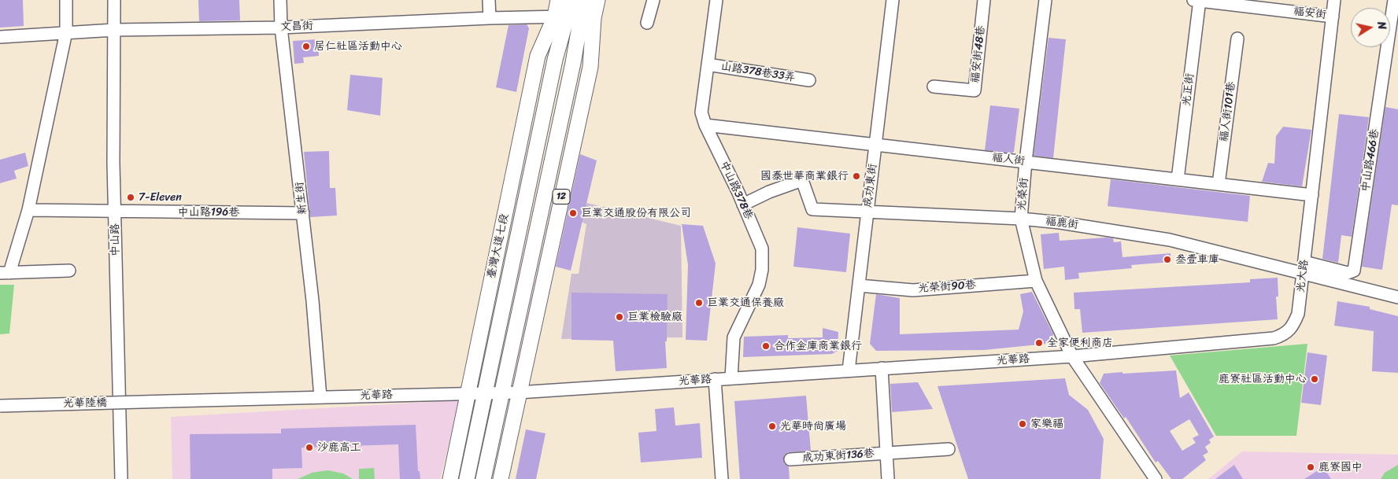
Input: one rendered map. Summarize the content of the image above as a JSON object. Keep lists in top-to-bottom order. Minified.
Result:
{"streets":{"main road":["12","臺灣大道七段"],"street":["福安街","文昌街","福安街48巷","山路378巷33弄","光正街","福人街101巷","福人街","中山路466巷","成功東街","中山路378巷","光榮街","新生街","中山路196巷","福鹿街","中山路","光大路","光榮街90巷","光華路","光華陸橋","成功東街136巷"]},"crossings":[["福安街","光正街"],["福安街","光大路"],["文昌街","12"],["文昌街","新生街"],["文昌街","中山路"],["文昌街","臺灣大道七段"],["山路378巷33弄","中山路378巷"],["光正街","福人街"],["福人街101巷","福人街"],["福人街","成功東街"],["福人街","中山路378巷"],["福人街","光榮街"],["福人街","光大路"],["中山路466巷","福鹿街"],["中山路466巷","光大路"],["成功東街","福鹿街"],["成功東街","光榮街90巷"],["成功東街","光華路"],["中山路378巷","福鹿街"],["中山路378巷","光華路"],["光榮街","福鹿街"],["光榮街","光大路"],["光榮街","光榮街90巷"],["光榮街","光華路"],["12","臺灣大道七段"],["新生街","中山路196巷"],["新生街","光華路"],["中山路196巷","中山路"],["福鹿街","光大路"],["臺灣大道七段","光華路"],["光大路","光華路"],["光華路","光華陸橋"]],"places":["居仁社區活動中心","國泰世華商業銀行","7-Eleven","巨業交通股份有限公司","叁壹車庫","巨業交通保養廠","巨業檢驗廠","全家便利商店","合作金庫商業銀行","鹿寮社區活動中心","家樂福","光華時尚廣場","沙鹿高工","鹿寮國中"],"north":"right"}
